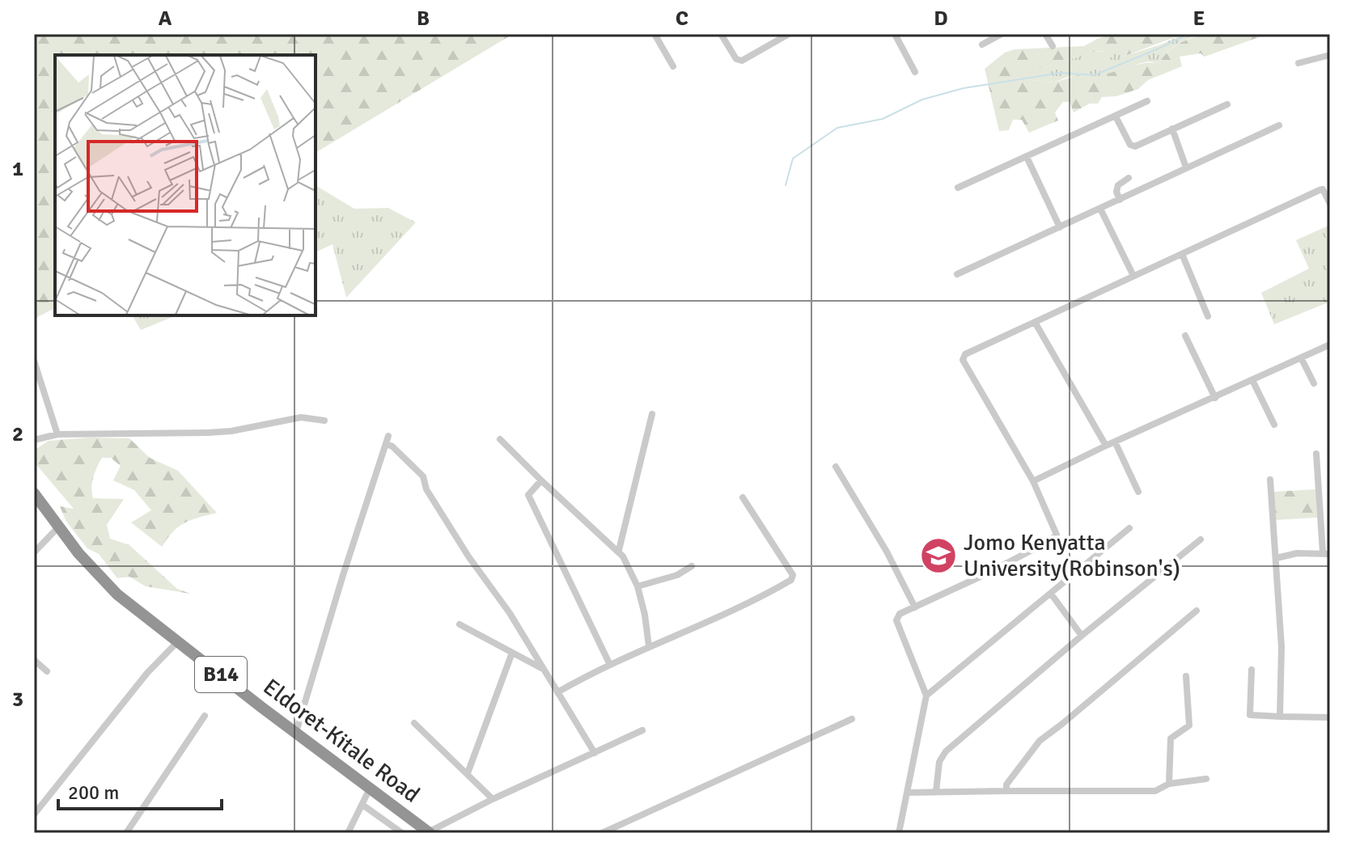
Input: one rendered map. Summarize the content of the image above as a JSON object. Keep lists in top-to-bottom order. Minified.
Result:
{"streets":{"highway":["B14","Eldoret-Kitale Road"]},"places":{"school or university":["Jomo Kenyatta University(Robinson's)"]},"scale_bar":"200 m","grid":{"columns":["A","B","C","D","E"],"rows":["1","2","3"]}}
